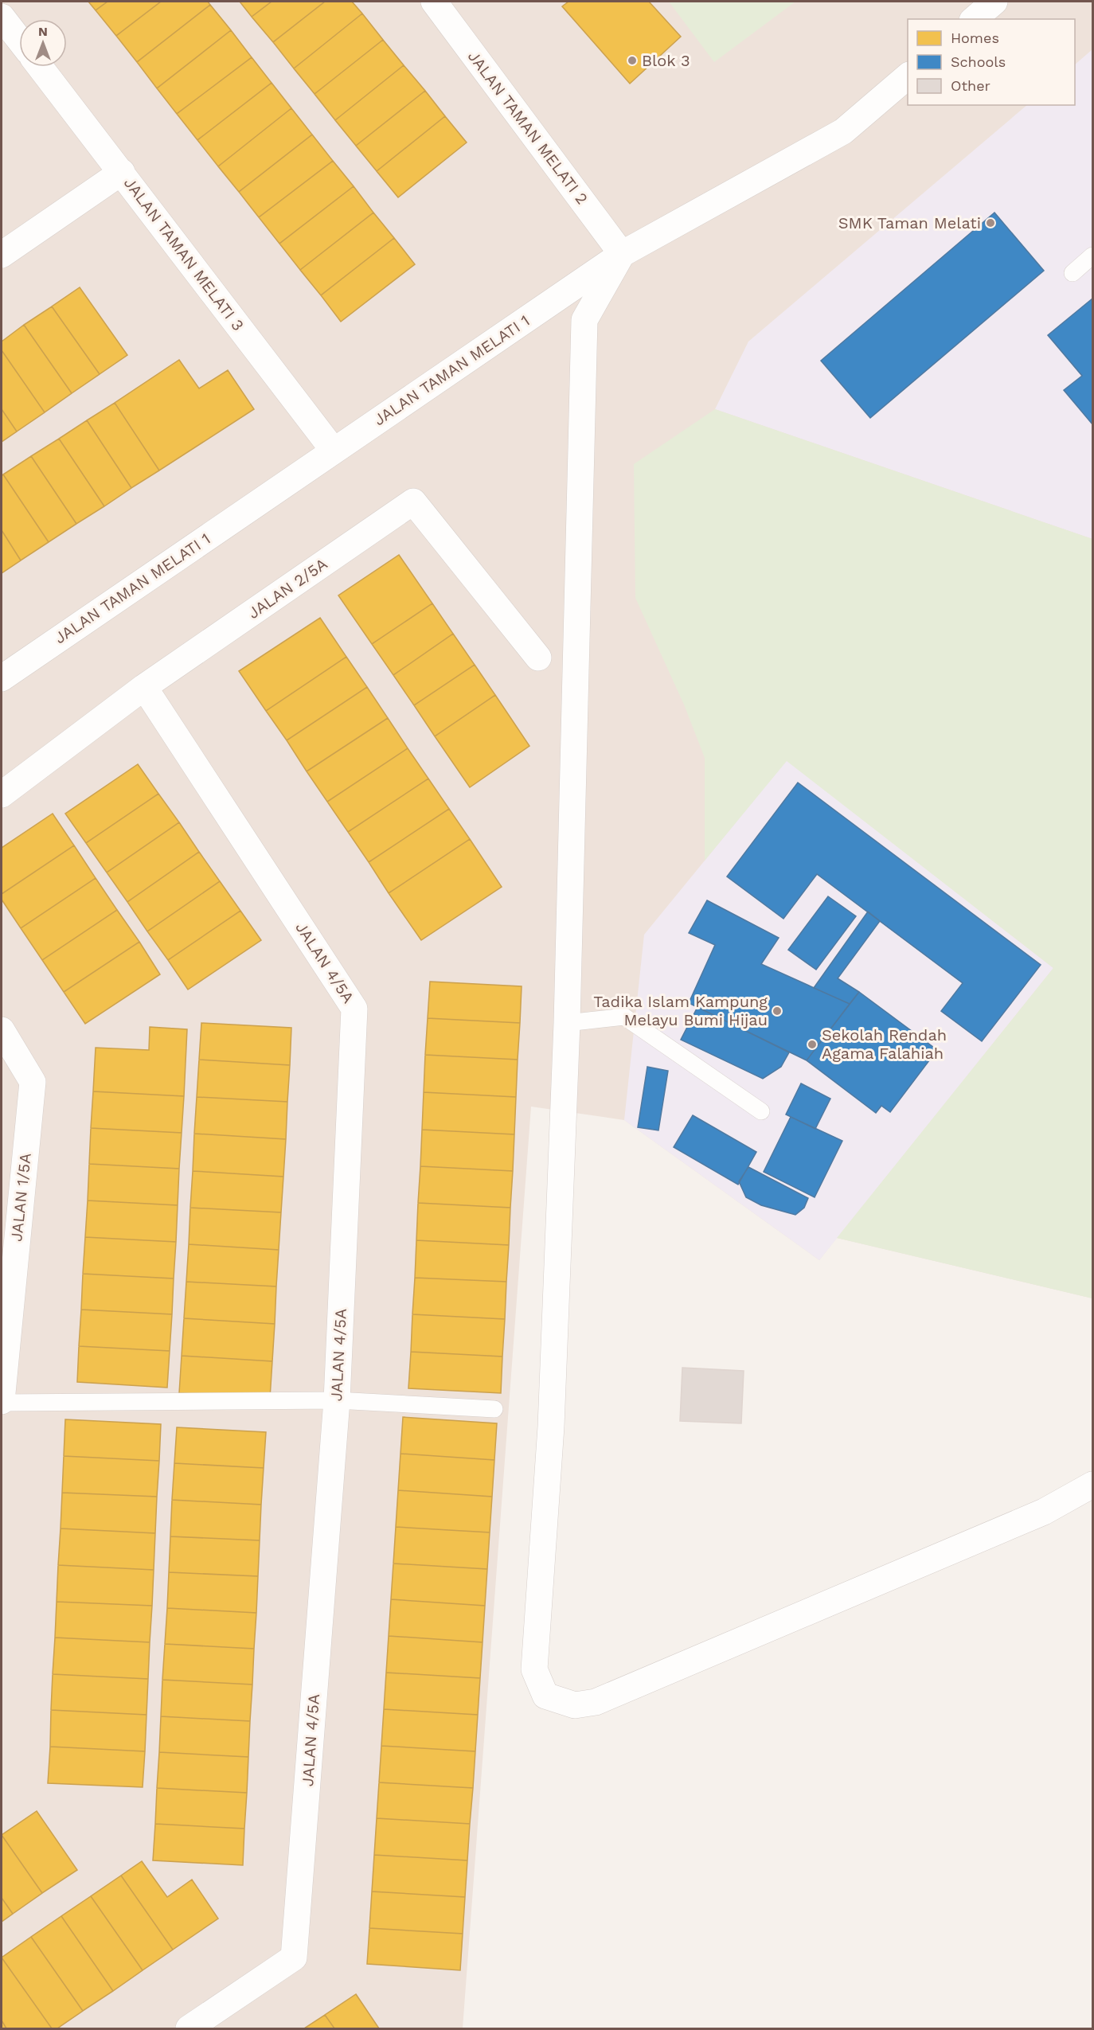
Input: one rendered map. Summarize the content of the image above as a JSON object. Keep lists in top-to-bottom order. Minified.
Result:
{"streets":{"street":["JALAN TAMAN MELATI 2","JALAN TAMAN MELATI 3","JALAN TAMAN MELATI 1","JALAN 2/5A","JALAN 4/5A","JALAN 1/5A"]},"crossings":[["JALAN TAMAN MELATI 2","JALAN TAMAN MELATI 1"],["JALAN TAMAN MELATI 3","JALAN TAMAN MELATI 1"],["JALAN 2/5A","JALAN 4/5A"]],"places":["Blok 3","SMK Taman Melati","Tadika Islam Kampung Melayu Bumi Hijau","Sekolah Rendah Agama Falahiah"],"legend":["Homes","Schools","Other"],"north":"top"}
